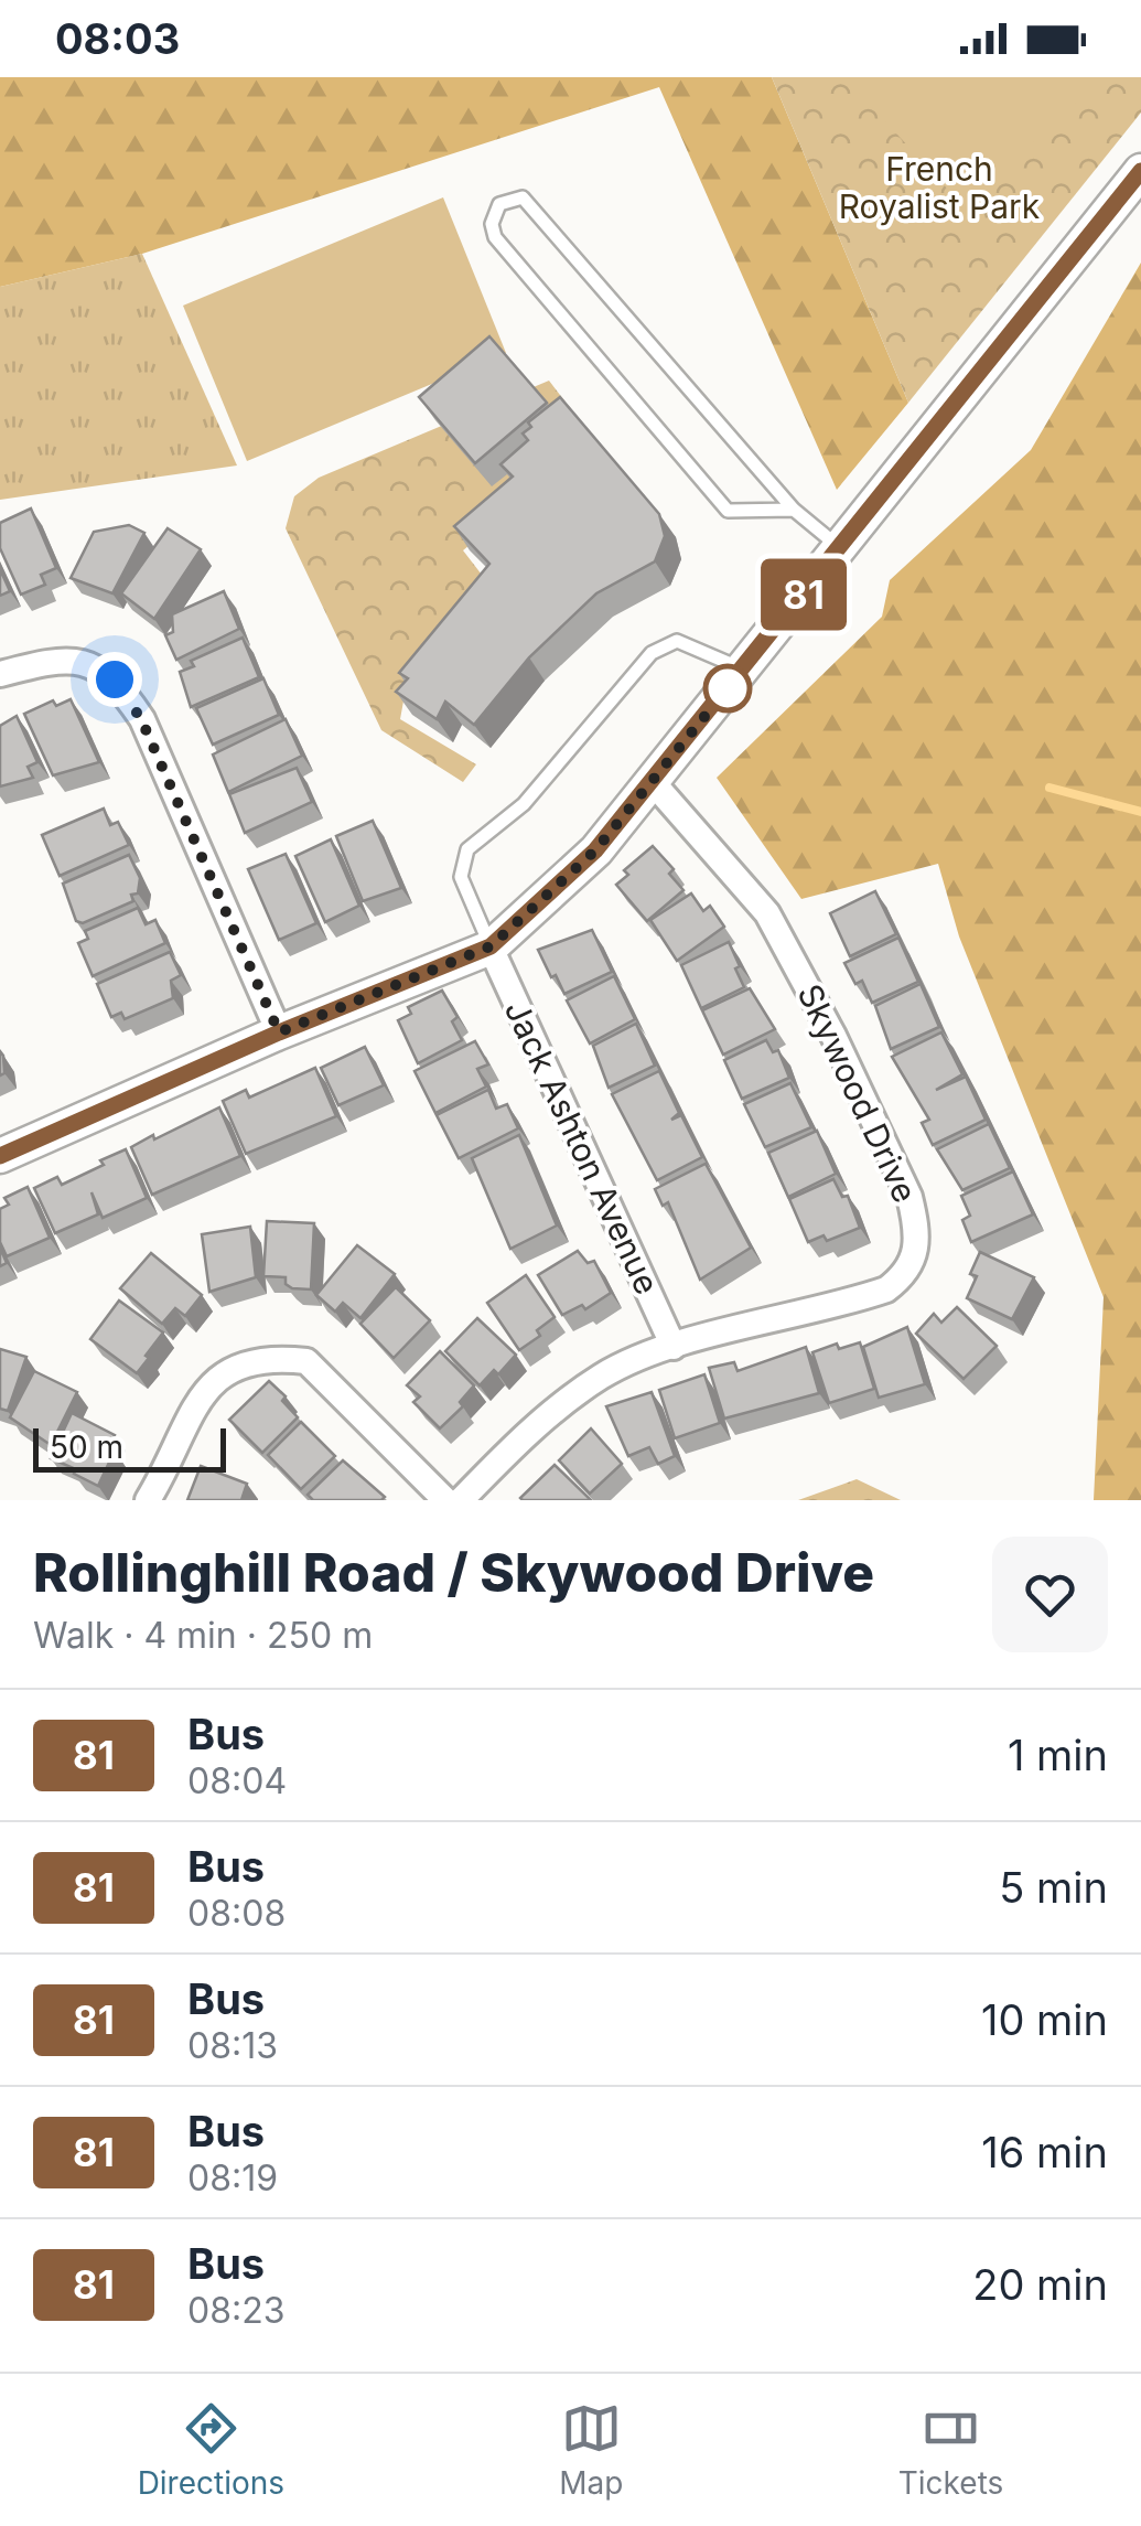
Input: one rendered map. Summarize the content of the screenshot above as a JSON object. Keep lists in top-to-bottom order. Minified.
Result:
{"streets":{"street":["Skywood Drive","Jack Ashton Avenue"]},"crossings":[["Skywood Drive","Jack Ashton Avenue"]],"parks":["French Royalist Park"],"lines":["bus line 81"],"scale_bar":"50 m","page":{"status":"08:03","on_map":"81","scale":"50 m","heading":["Rollinghill Road / Skywood Drive","Walk · 4 min · 250 m"],"list":[{"mark":"81","name":"Bus","note":"08:04","value":"1 min"},{"mark":"81","name":"Bus","note":"08:08","value":"5 min"},{"mark":"81","name":"Bus","note":"08:13","value":"10 min"},{"mark":"81","name":"Bus","note":"08:19","value":"16 min"},{"mark":"81","name":"Bus","note":"08:23","value":"20 min"}],"tabs":["Directions","Map","Tickets"]}}
